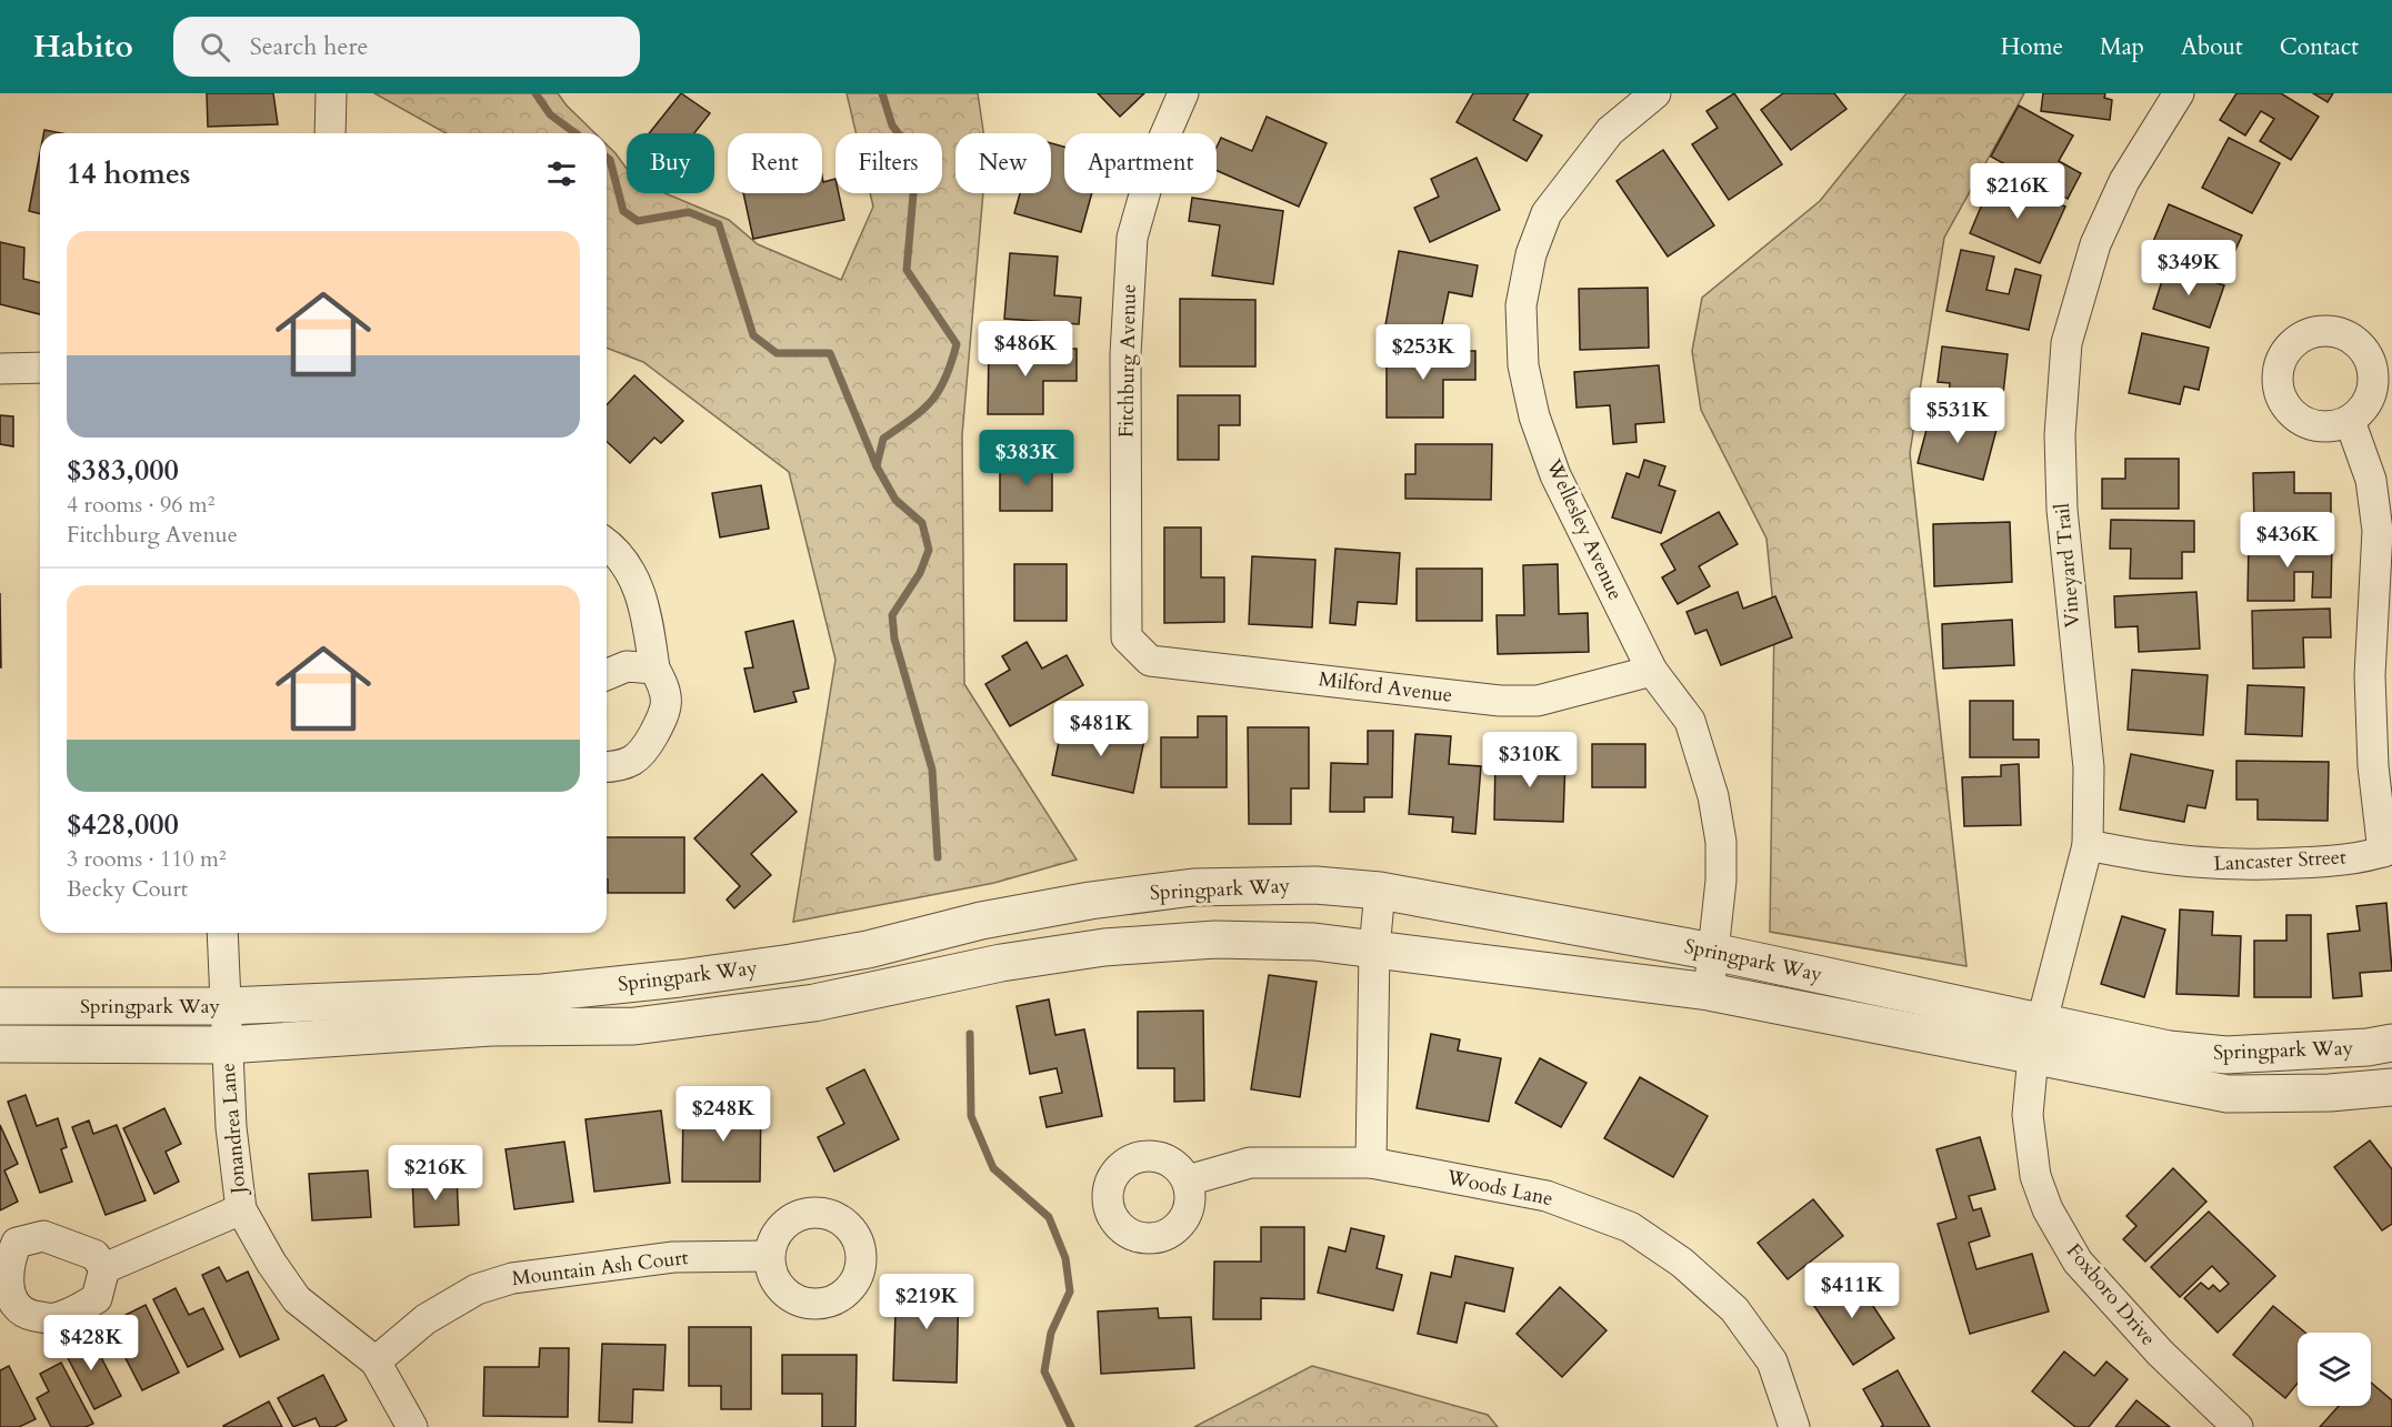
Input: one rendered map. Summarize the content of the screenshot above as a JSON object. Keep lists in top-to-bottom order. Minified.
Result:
{"streets":{"street":["Fitchburg Avenue","Wellesley Avenue","Vineyard Trail","Milford Avenue","Lancaster Street","Springpark Way","Jonandrea Lane","Woods Lane","Mountain Ash Court","Foxboro Drive"]},"crossings":[["Fitchburg Avenue","Milford Avenue"],["Wellesley Avenue","Milford Avenue"],["Wellesley Avenue","Springpark Way"],["Vineyard Trail","Lancaster Street"],["Vineyard Trail","Springpark Way"],["Vineyard Trail","Foxboro Drive"],["Springpark Way","Jonandrea Lane"],["Springpark Way","Foxboro Drive"],["Jonandrea Lane","Mountain Ash Court"]],"page":{"header":"Habito","search":"Search here","nav":["Home","Map","About","Contact"],"chip":["Buy","Rent","Filters","New","Apartment"],"heading":"14 homes","price":["$216K","$349K","$486K","$253K","$531K","$383K","$436K","$481K","$310K","$248K","$216K","$411K","$219K","$428K"],"list":[{"name":"$383,000","note":"4 rooms · 96 m² · Fitchburg Avenue"},{"name":"$428,000","note":"3 rooms · 110 m² · Becky Court"}]}}
